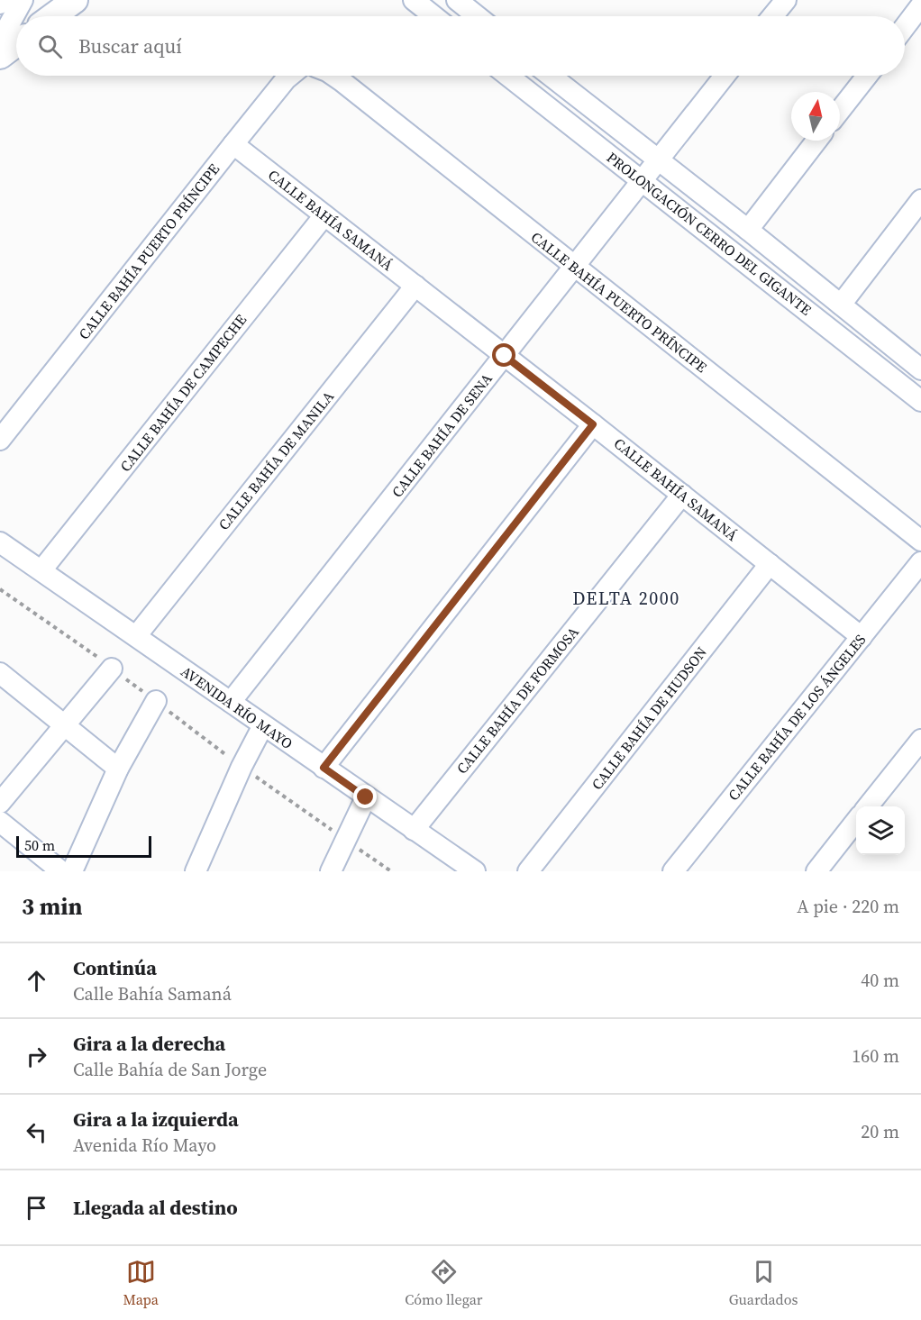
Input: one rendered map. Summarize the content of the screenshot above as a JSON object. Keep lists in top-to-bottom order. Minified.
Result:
{"streets":{"street":["CALLE BAHÍA SAMANÁ","PROLONGACIÓN CERRO DEL GIGANTE","CALLE BAHÍA PUERTO PRÍNCIPE","CALLE BAHÍA DE CAMPECHE","CALLE BAHÍA DE SENA","CALLE BAHÍA DE MANILA","CALLE BAHÍA DE FORMOSA","AVENIDA RÍO MAYO","CALLE BAHÍA DE LOS ÁNGELES","CALLE BAHÍA DE HUDSON"]},"crossings":[["CALLE BAHÍA SAMANÁ","CALLE BAHÍA PUERTO PRÍNCIPE"],["CALLE BAHÍA SAMANÁ","CALLE BAHÍA DE CAMPECHE"],["CALLE BAHÍA SAMANÁ","CALLE BAHÍA DE SENA"],["CALLE BAHÍA SAMANÁ","CALLE BAHÍA DE MANILA"],["CALLE BAHÍA SAMANÁ","CALLE BAHÍA DE FORMOSA"],["CALLE BAHÍA SAMANÁ","CALLE BAHÍA DE LOS ÁNGELES"],["CALLE BAHÍA SAMANÁ","CALLE BAHÍA DE HUDSON"],["PROLONGACIÓN CERRO DEL GIGANTE","CALLE BAHÍA DE SENA"],["CALLE BAHÍA PUERTO PRÍNCIPE","CALLE BAHÍA DE SENA"],["CALLE BAHÍA DE CAMPECHE","AVENIDA RÍO MAYO"],["CALLE BAHÍA DE SENA","AVENIDA RÍO MAYO"],["CALLE BAHÍA DE MANILA","AVENIDA RÍO MAYO"],["CALLE BAHÍA DE FORMOSA","AVENIDA RÍO MAYO"]],"districts":["DELTA 2000"],"scale_bar":"50 m","north":"top","page":{"search":"Buscar aquí","scale":"50 m","heading":["3 min","A pie · 220 m"],"list":[["Continúa","Calle Bahía Samaná","40 m"],["Gira a la derecha","Calle Bahía de San Jorge","160 m"],["Gira a la izquierda","Avenida Río Mayo","20 m"],"Llegada al destino"],"nav":["Mapa","Cómo llegar","Guardados"]}}
